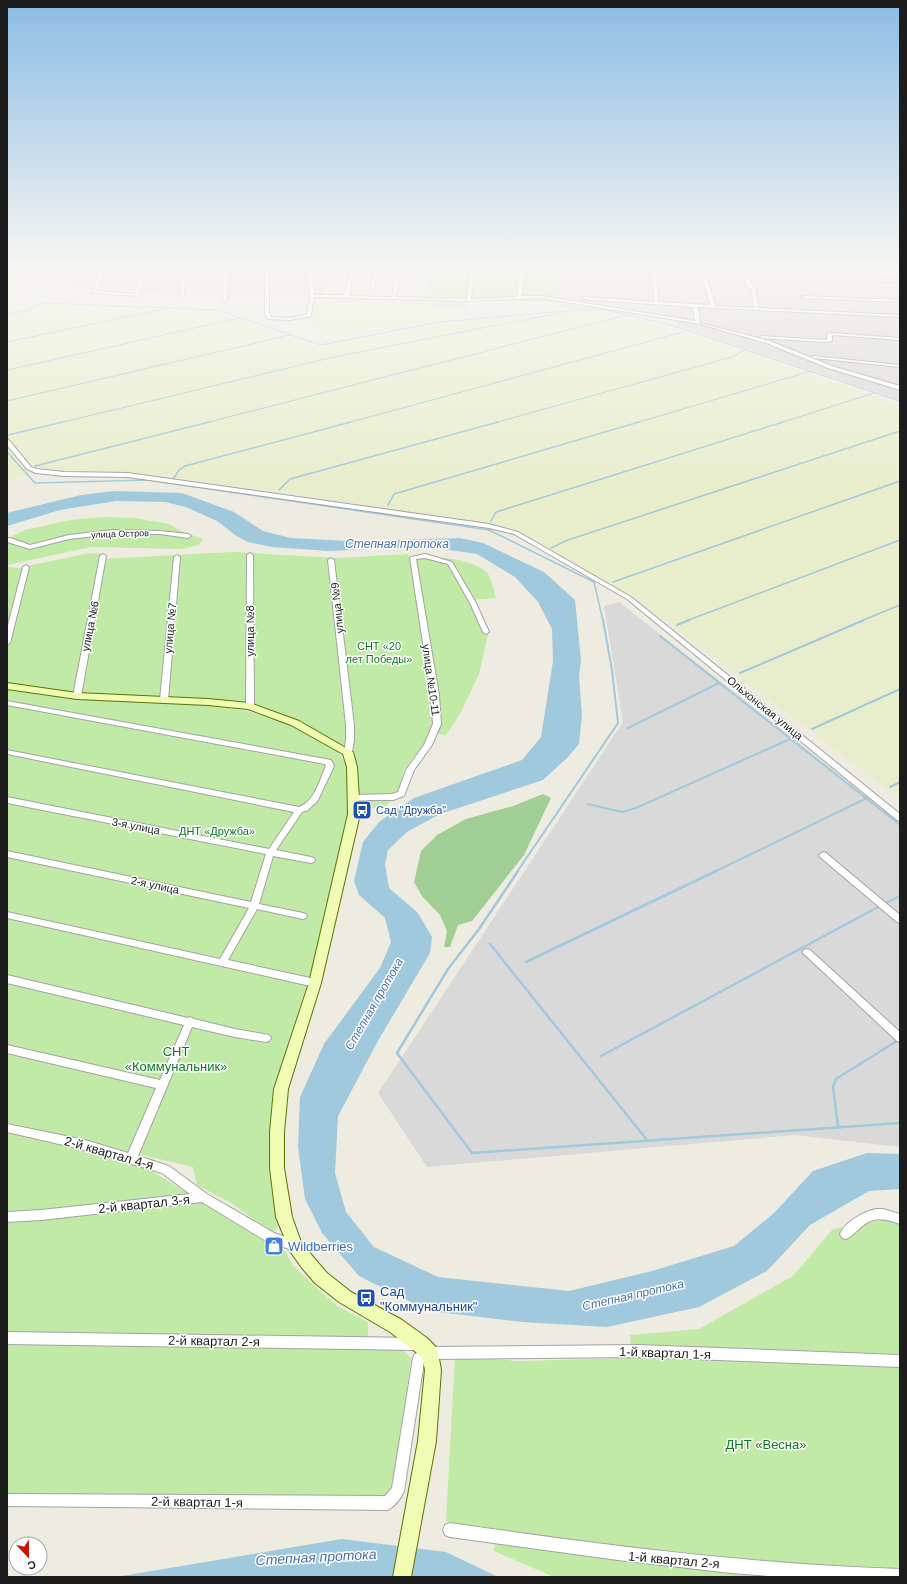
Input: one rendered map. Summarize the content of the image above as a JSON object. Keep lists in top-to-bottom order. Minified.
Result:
{"streets":{"street":["улица Остров","улица №9","улица №6","улица №7","улица №8","улица №10-11","Ольхонская улица","3-я улица","2-я улица","2-й квартал 4-я","2-й квартал 3-я","2-й квартал 2-я","1-й квартал 1-я","2-й квартал 1-я","1-й квартал 2-я"]},"crossings":[["2-й квартал 4-я","2-й квартал 3-я"],["2-й квартал 2-я","1-й квартал 1-я"],["2-й квартал 2-я","2-й квартал 1-я"],["1-й квартал 1-я","2-й квартал 1-я"]],"water":["Степная протока"],"parks":["СНТ «20 лет Победы»","ДНТ «Дружба»","СНТ «Коммунальник»","ДНТ «Весна»"],"places":{"bus stop":["Сад \"Дружба\"","Сад \"Коммунальник\""],"shop":["Wildberries"]},"north":"bottom"}
